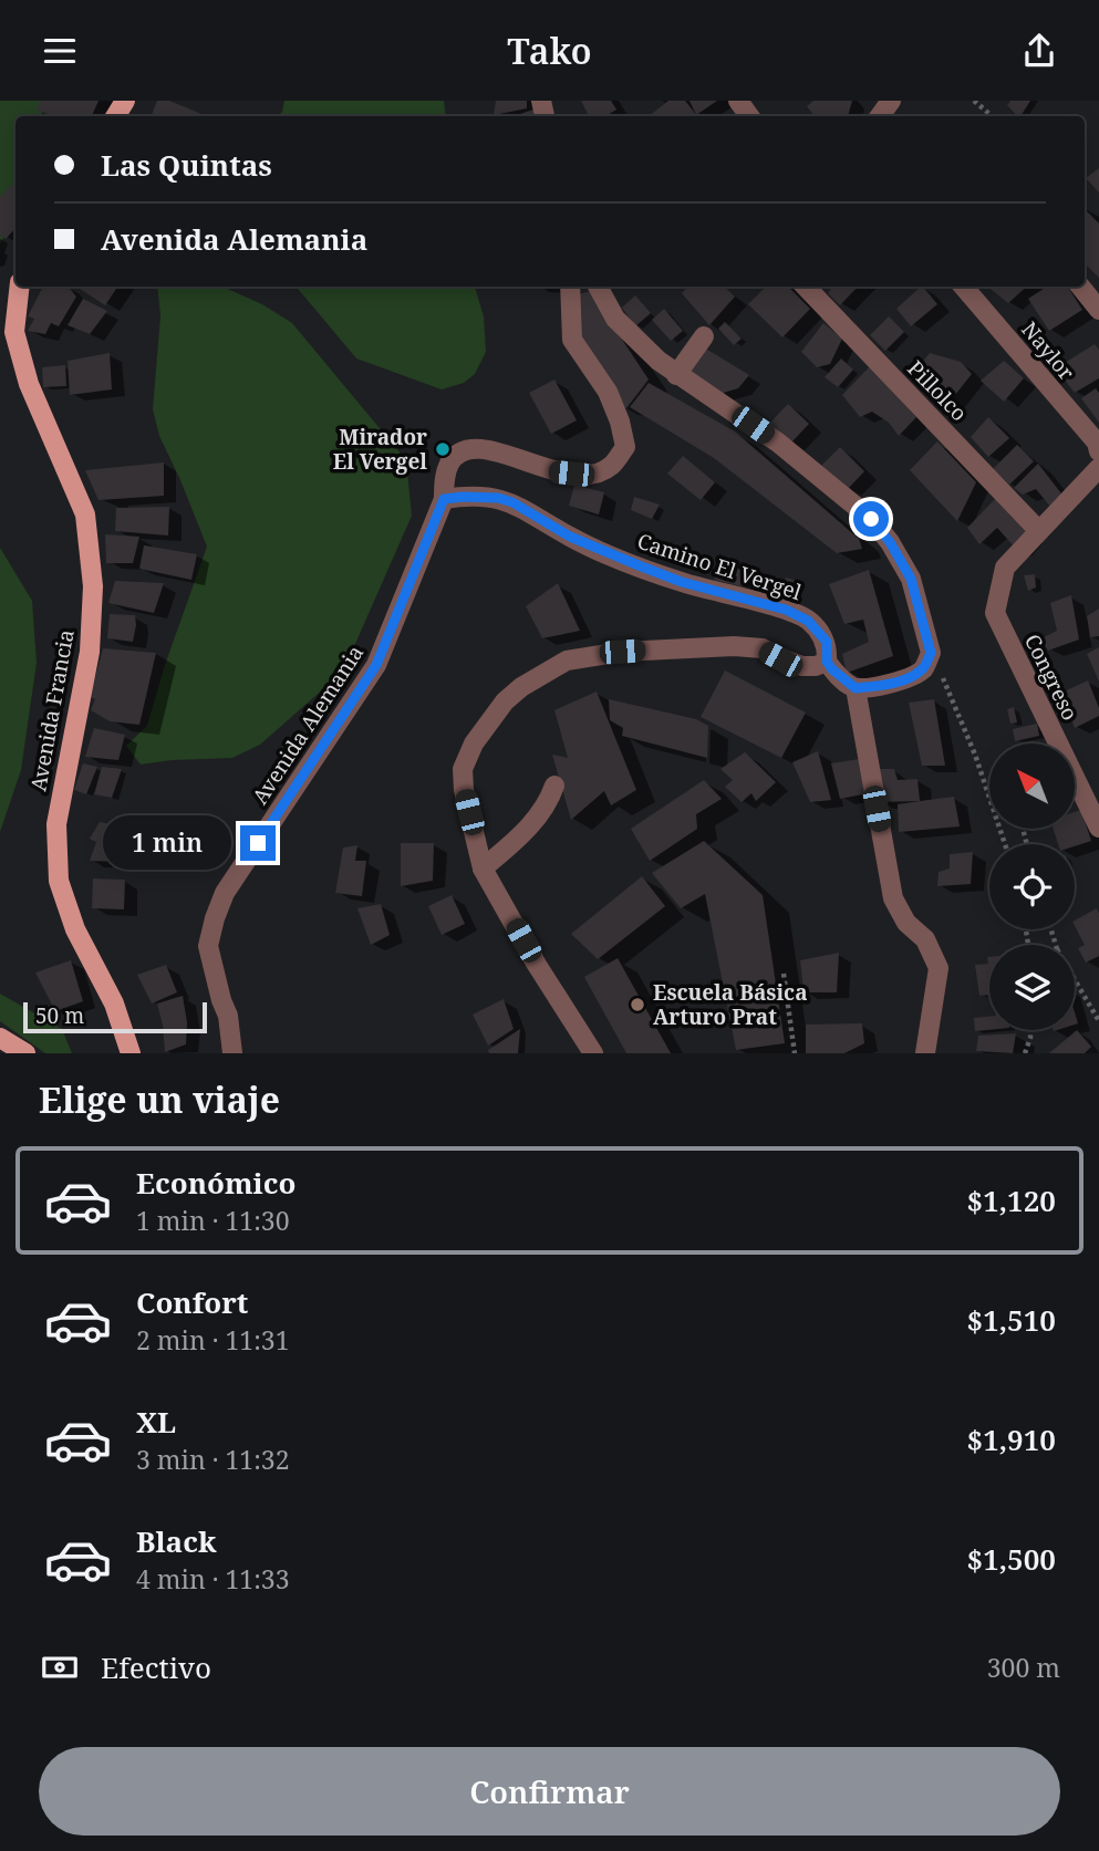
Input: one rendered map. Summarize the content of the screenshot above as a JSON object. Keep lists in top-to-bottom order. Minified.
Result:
{"streets":{"main road":["Avenida Francia"],"street":["Naylor","Pillolco","Camino El Vergel","Congreso","Avenida Alemania"]},"crossings":[["Pillolco","Congreso"],["Camino El Vergel","Avenida Alemania"]],"places":["Mirador El Vergel","Escuela Básica Arturo Prat"],"scale_bar":"50 m","north":"top left","page":{"header":"Tako","banner":["Las Quintas","Avenida Alemania"],"bubble":"1 min","scale":"50 m","heading":"Elige un viaje","list":[{"name":"Económico","note":"1 min · 11:30","value":"$1,120"},{"name":"Confort","note":"2 min · 11:31","value":"$1,510"},{"name":"XL","note":"3 min · 11:32","value":"$1,910"},{"name":"Black","note":"4 min · 11:33","value":"$1,500"}],"pay":["Efectivo","300 m"],"buttons":"Confirmar"}}
